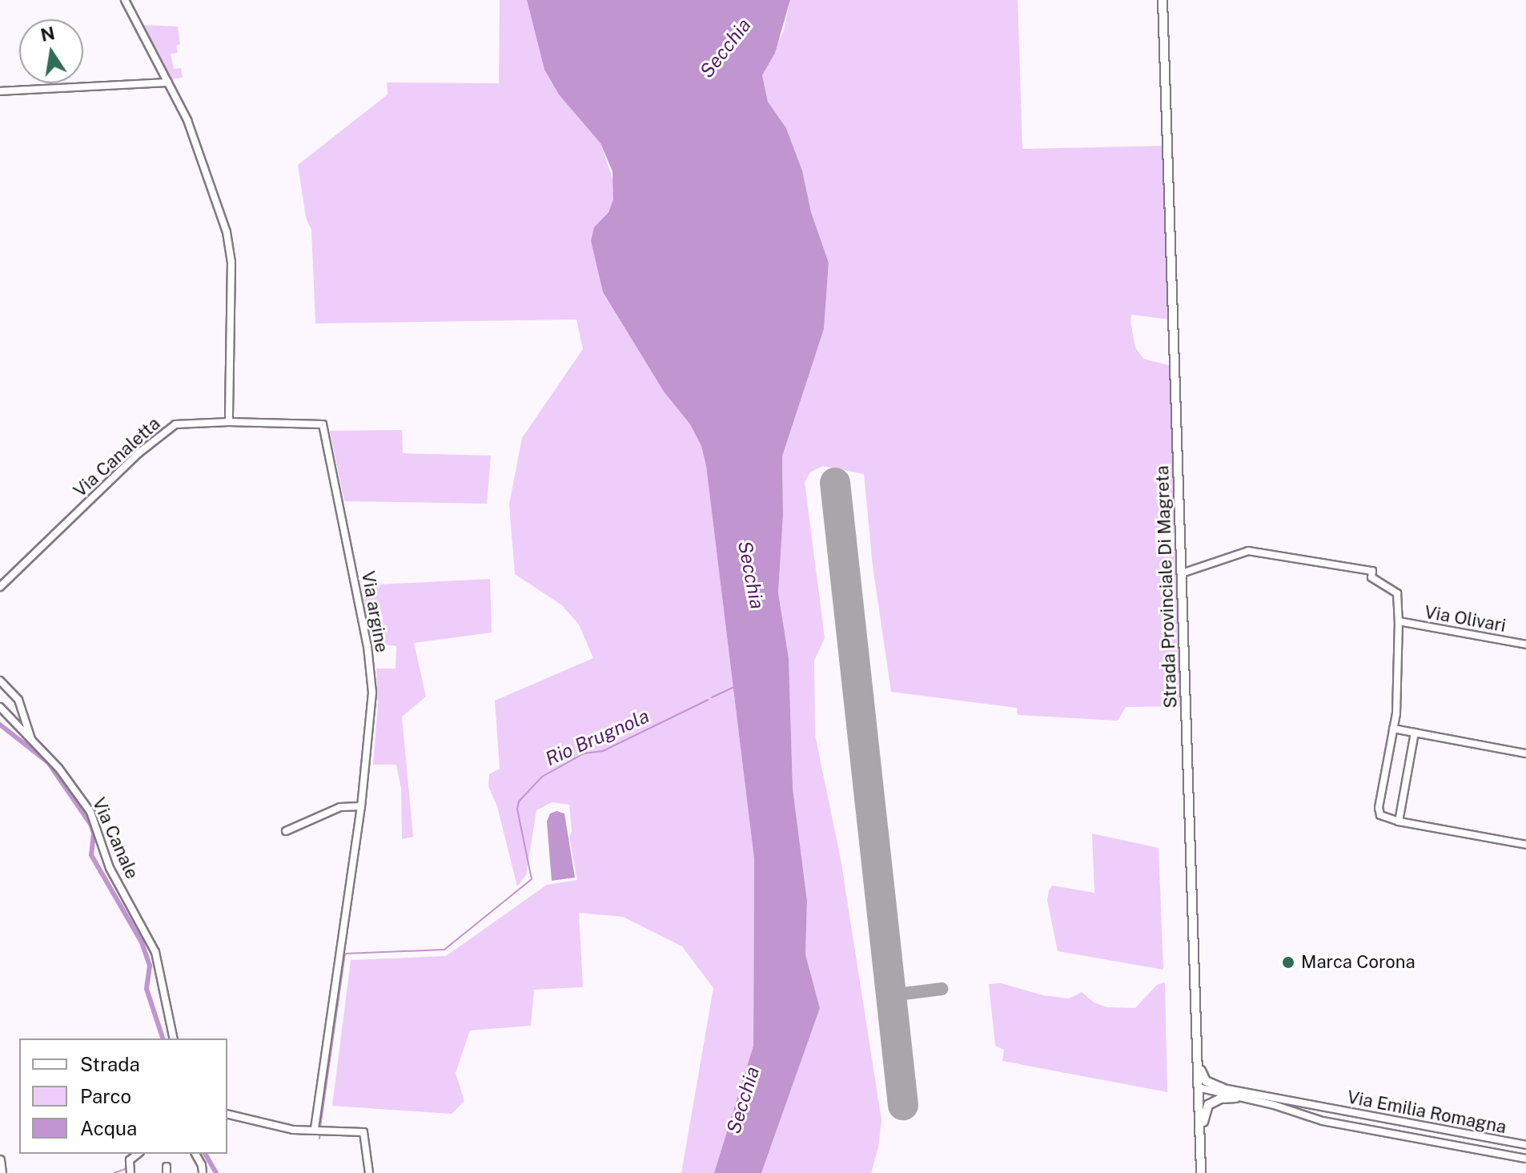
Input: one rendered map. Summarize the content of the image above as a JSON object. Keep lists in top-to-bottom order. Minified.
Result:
{"streets":{"main road":["Strada Provinciale Di Magreta"],"street":["Via Canaletta","Via argine","Via Olivari","Via Canale","Via Emilia Romagna"]},"crossings":[["Via Canaletta","Via argine"],["Strada Provinciale Di Magreta","Via Emilia Romagna"]],"water":["Secchia","Rio Brugnola"],"places":["Marca Corona"],"legend":["Strada","Parco","Acqua"],"north":"top"}
